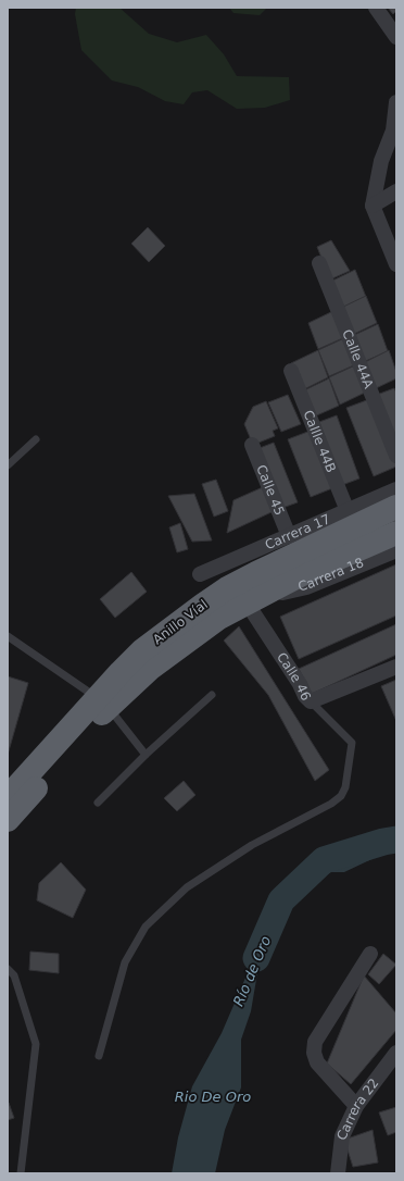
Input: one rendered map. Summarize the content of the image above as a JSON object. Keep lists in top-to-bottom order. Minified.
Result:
{"streets":{"highway":["Anillo Víal"],"street":["Calle 44A","Callle 44B","Calle 45","Carrera 17","Carrera 18","Calle 46","Carrera 22"]},"crossings":[["Callle 44B","Carrera 17"],["Calle 45","Carrera 17"],["Carrera 18","Anillo Víal"],["Carrera 18","Calle 46"],["Anillo Víal","Calle 46"]],"water":["Río de Oro","Rio De Oro"]}
